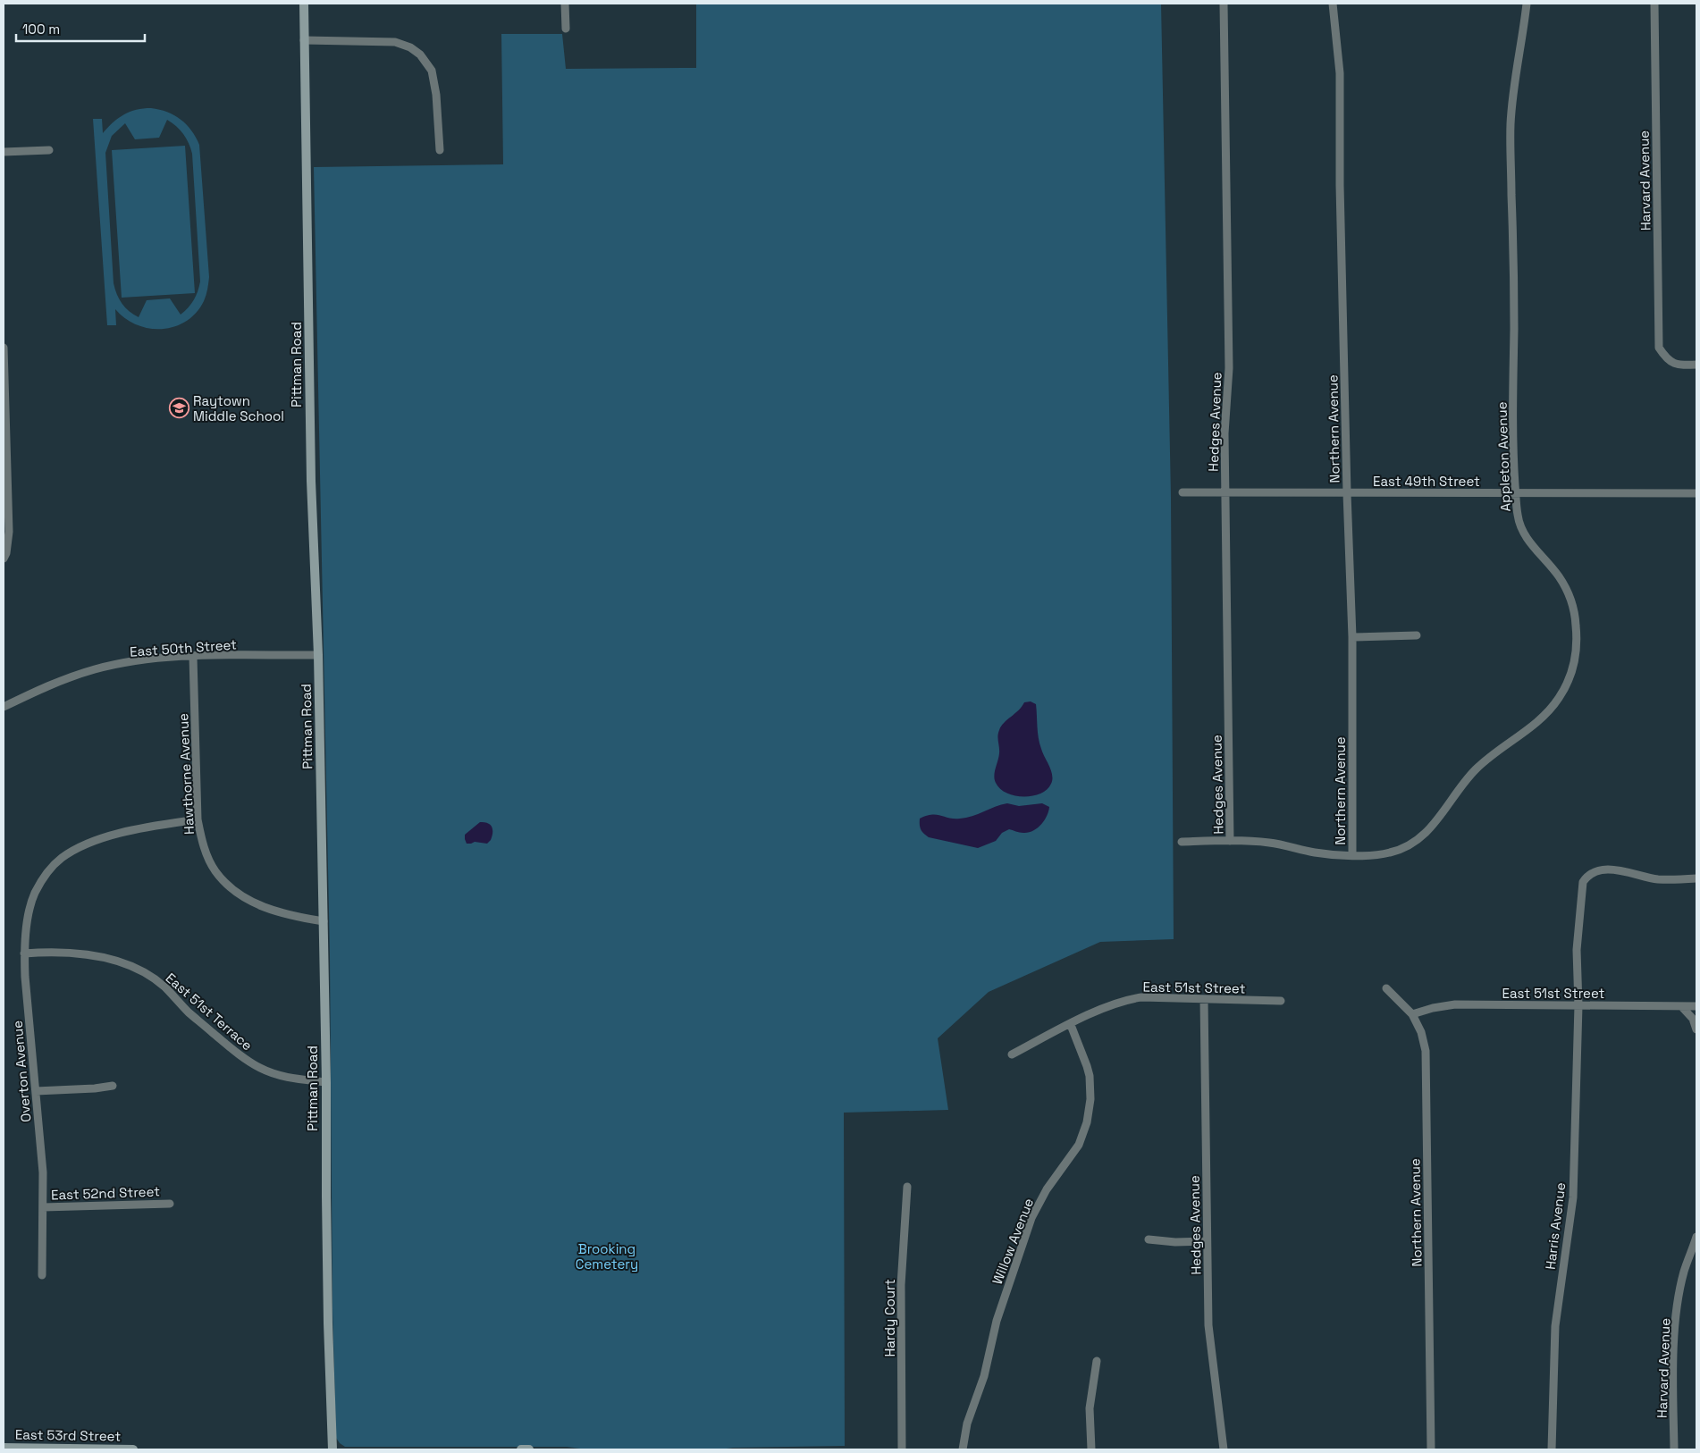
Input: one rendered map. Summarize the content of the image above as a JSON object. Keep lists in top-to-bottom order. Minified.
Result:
{"streets":{"street":["Harvard Avenue","Pittman Road","Hedges Avenue","Northern Avenue","Appleton Avenue","East 49th Street","East 50th Street","Hawthorne Avenue","East 51st Street","East 51st Terrace","Overton Avenue","East 52nd Street","Harris Avenue","Willow Avenue","Hardy Court","East 53rd Street"]},"crossings":[["Pittman Road","East 50th Street"],["Pittman Road","Hawthorne Avenue"],["Pittman Road","East 51st Terrace"],["Hedges Avenue","Appleton Avenue"],["Hedges Avenue","East 49th Street"],["Hedges Avenue","East 51st Street"],["Northern Avenue","Appleton Avenue"],["Northern Avenue","East 49th Street"],["Northern Avenue","East 51st Street"],["Appleton Avenue","East 49th Street"],["East 50th Street","Hawthorne Avenue"],["Hawthorne Avenue","Overton Avenue"],["East 51st Street","Harris Avenue"],["East 51st Street","Willow Avenue"],["East 51st Terrace","Overton Avenue"],["Overton Avenue","East 52nd Street"]],"parks":["Brooking Cemetery"],"places":{"school or university":["Raytown Middle School"]},"scale_bar":"100 m"}
